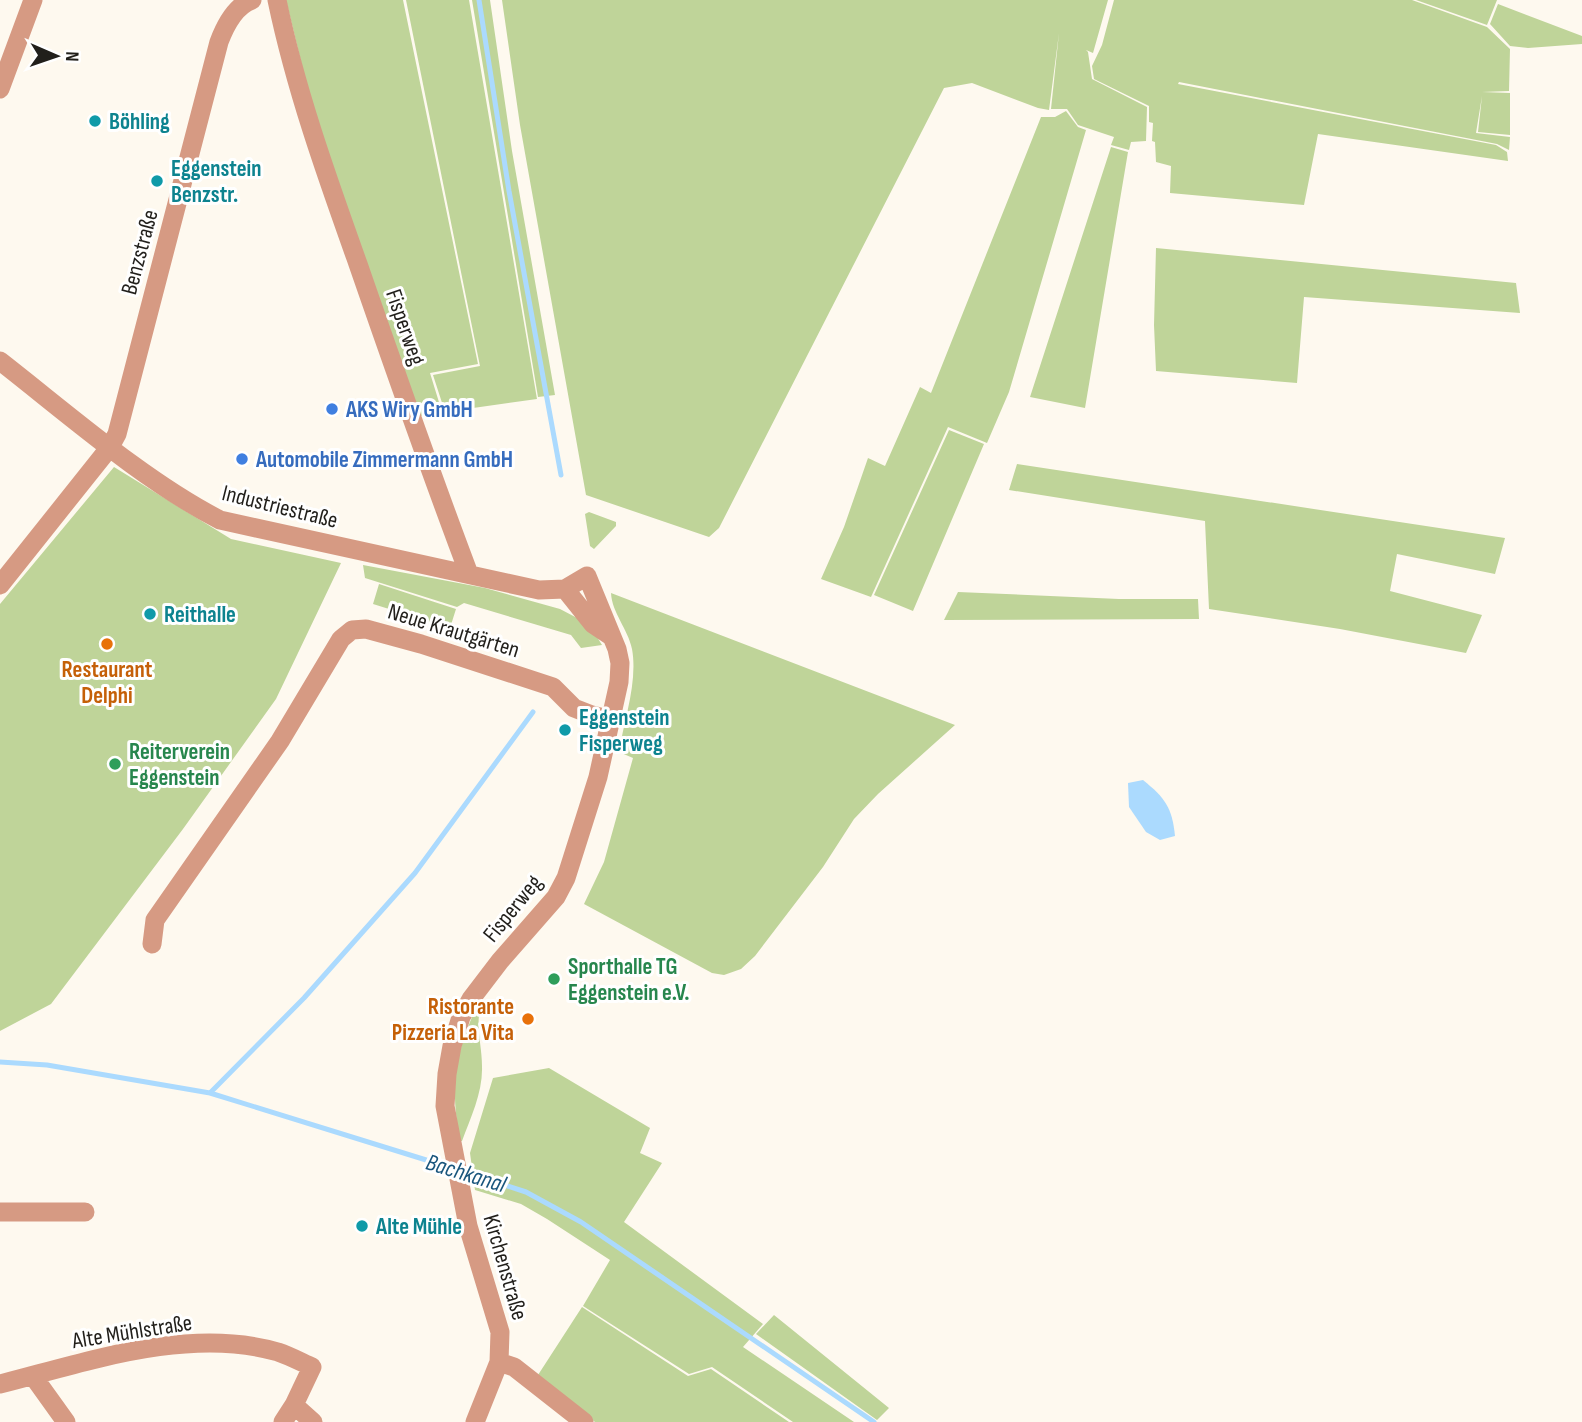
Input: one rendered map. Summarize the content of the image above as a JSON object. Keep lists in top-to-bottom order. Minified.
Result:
{"streets":{"street":["Benzstraße","Fisperweg","Industriestraße","Neue Krautgärten","Kirchenstraße","Alte Mühlstraße"]},"crossings":[["Benzstraße","Industriestraße"],["Fisperweg","Industriestraße"],["Fisperweg","Neue Krautgärten"],["Fisperweg","Kirchenstraße"]],"water":["Bachkanal"],"places":["Böhling","Eggenstein Benzstr.","AKS Wiry GmbH","Automobile Zimmermann GmbH","Reithalle","Restaurant Delphi","Eggenstein Fisperweg","Reiterverein Eggenstein","Sporthalle TG Eggenstein e.V.","Ristorante Pizzeria La Vita","Alte Mühle"],"north":"right"}
